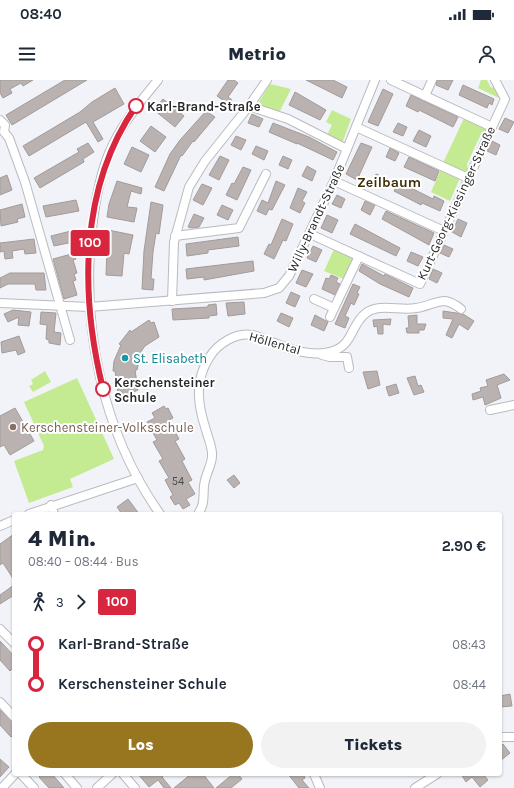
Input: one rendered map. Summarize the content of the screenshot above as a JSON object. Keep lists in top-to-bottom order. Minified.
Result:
{"streets":{"street":["Kurt-Georg-Kiesinger-Straße","Willy-Brandt-Straße","Höllental"]},"crossings":[["Kurt-Georg-Kiesinger-Straße","Willy-Brandt-Straße"]],"districts":["Zeilbaum"],"places":["Karl-Brand-Straße","St. Elisabeth","Kerschensteiner Schule","Kerschensteiner-Volksschule"],"lines":["bus line 100"],"house_numbers":["54"],"page":{"status":"08:40","header":"Metrio","on_map":"100","heading":["4 Min.","08:40 – 08:44 · Bus","2.90 €"],"legs":["3","100"],"list":[{"name":"Karl-Brand-Straße","value":"08:43"},{"name":"Kerschensteiner Schule","value":"08:44"}],"buttons":["Los","Tickets"]}}
